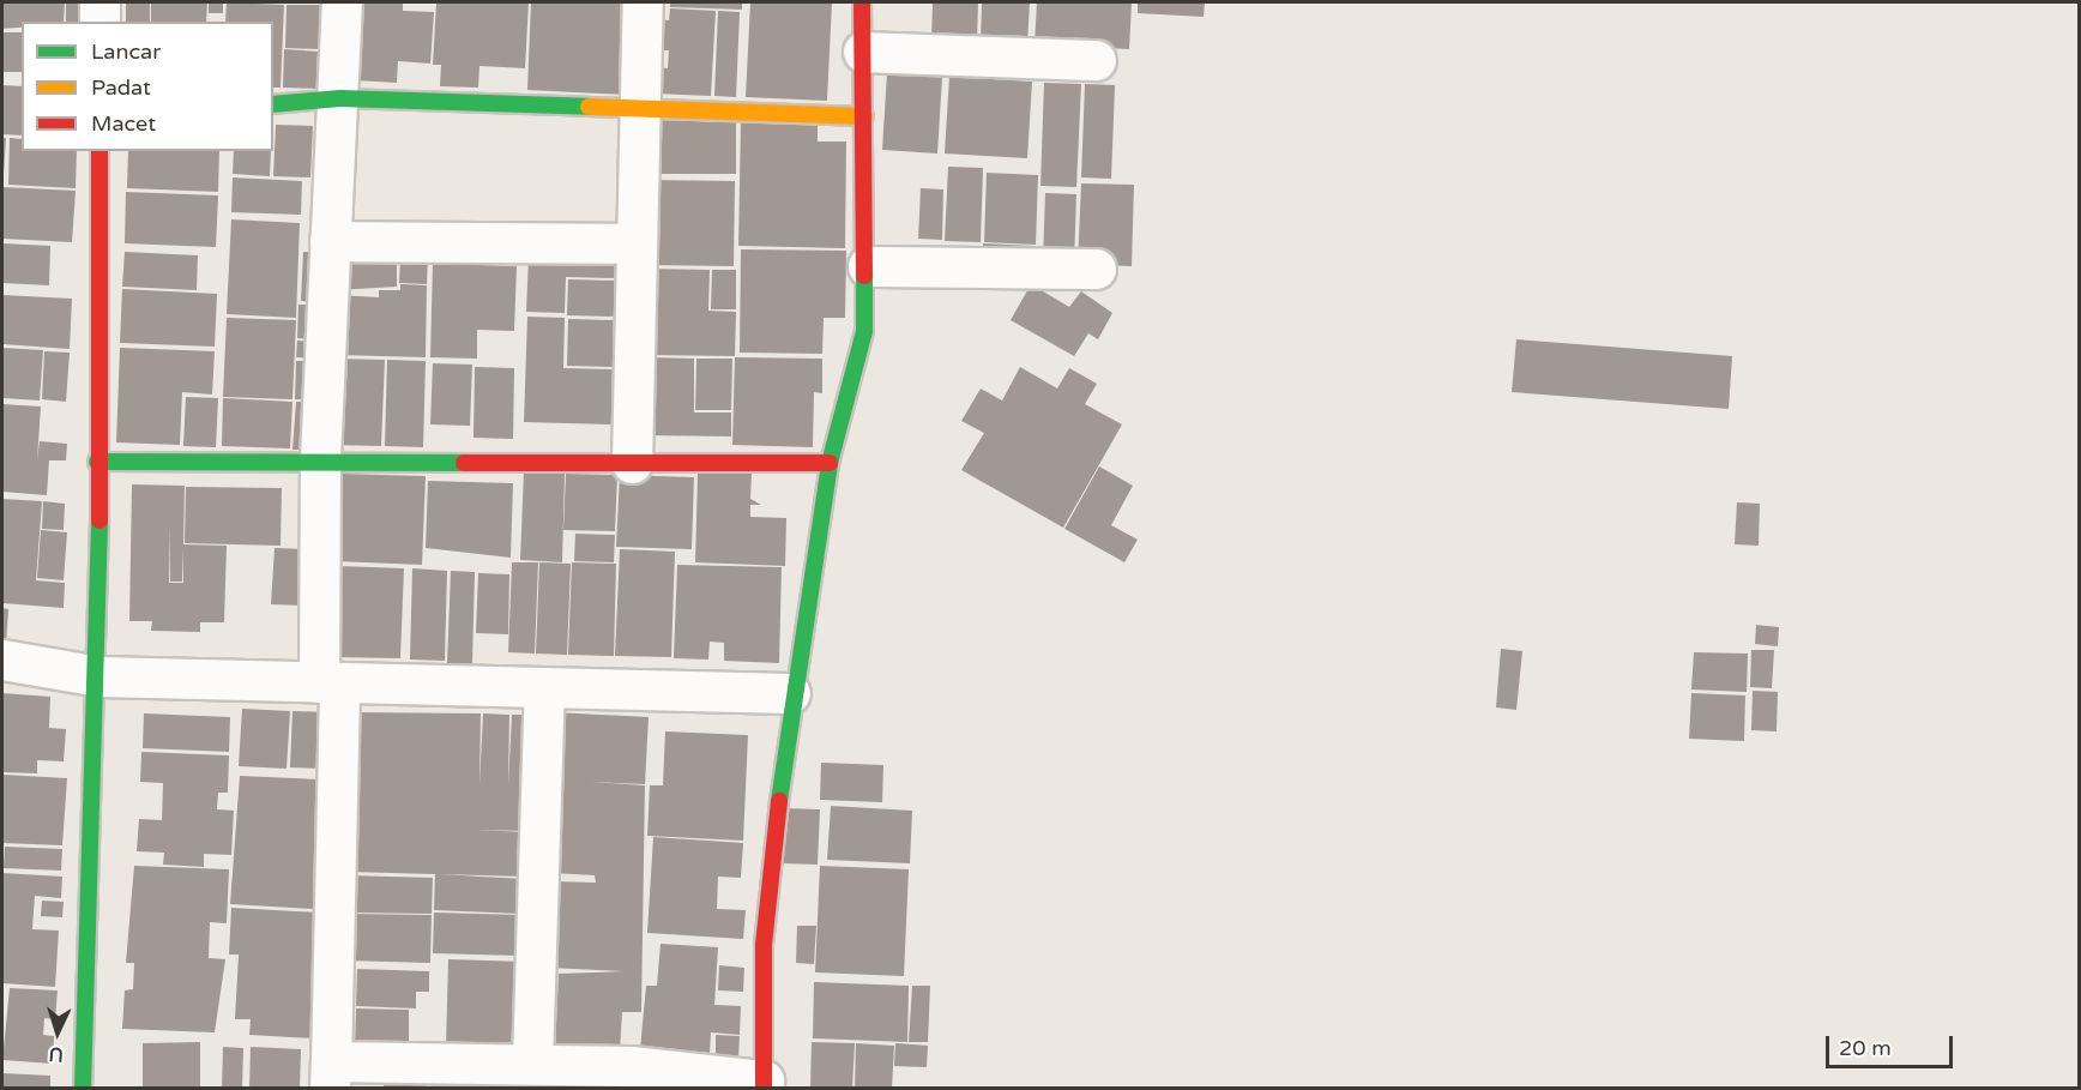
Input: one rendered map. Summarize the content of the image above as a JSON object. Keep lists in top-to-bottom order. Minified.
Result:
{"legend":["Lancar","Padat","Macet"],"scale_bar":"20 m","north":"bottom"}
